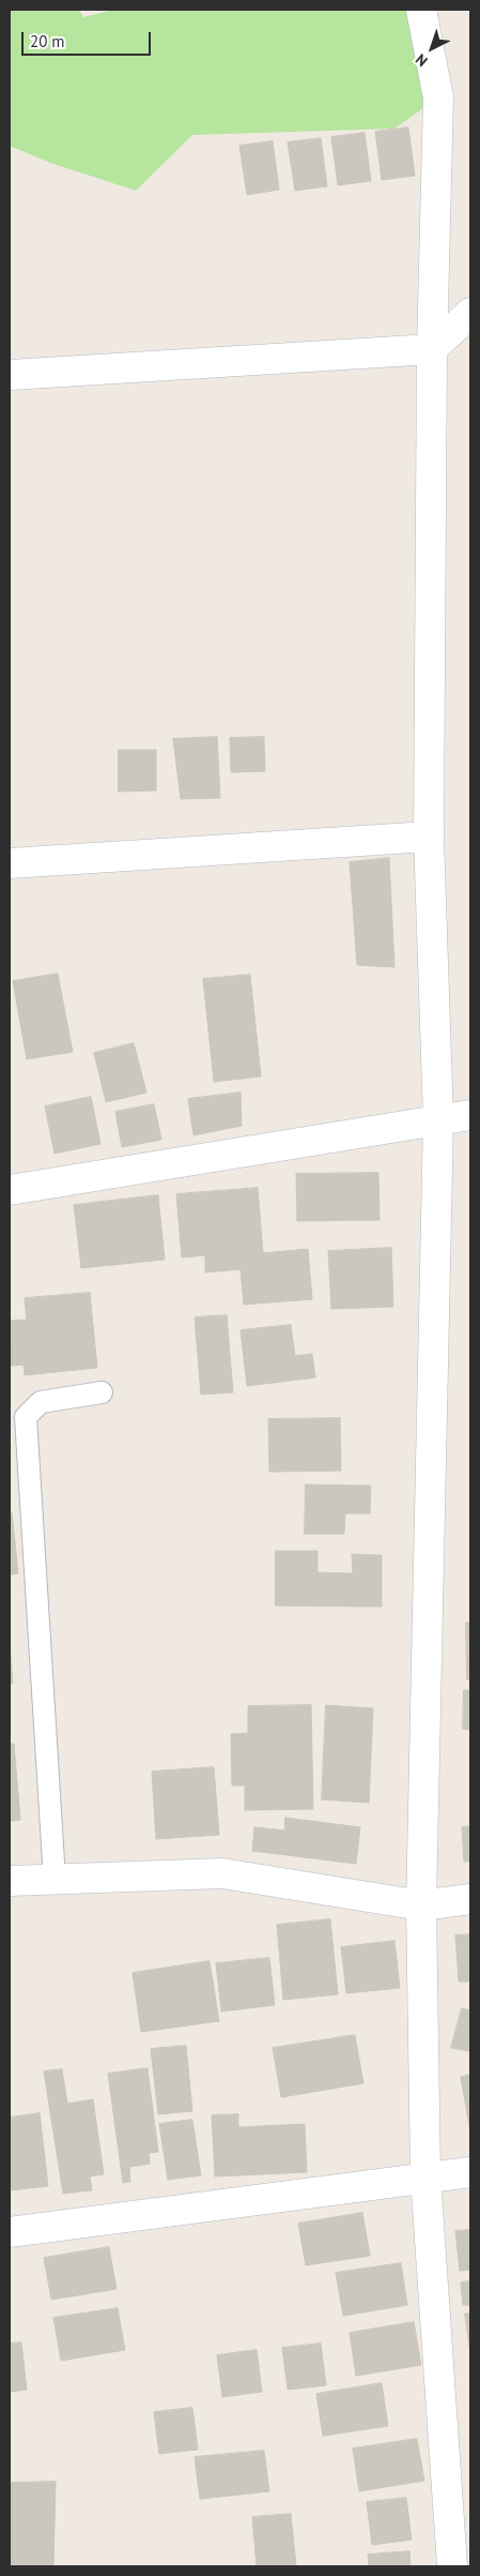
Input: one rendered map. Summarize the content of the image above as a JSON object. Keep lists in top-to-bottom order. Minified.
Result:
{"scale_bar":"20 m","north":"bottom left"}
